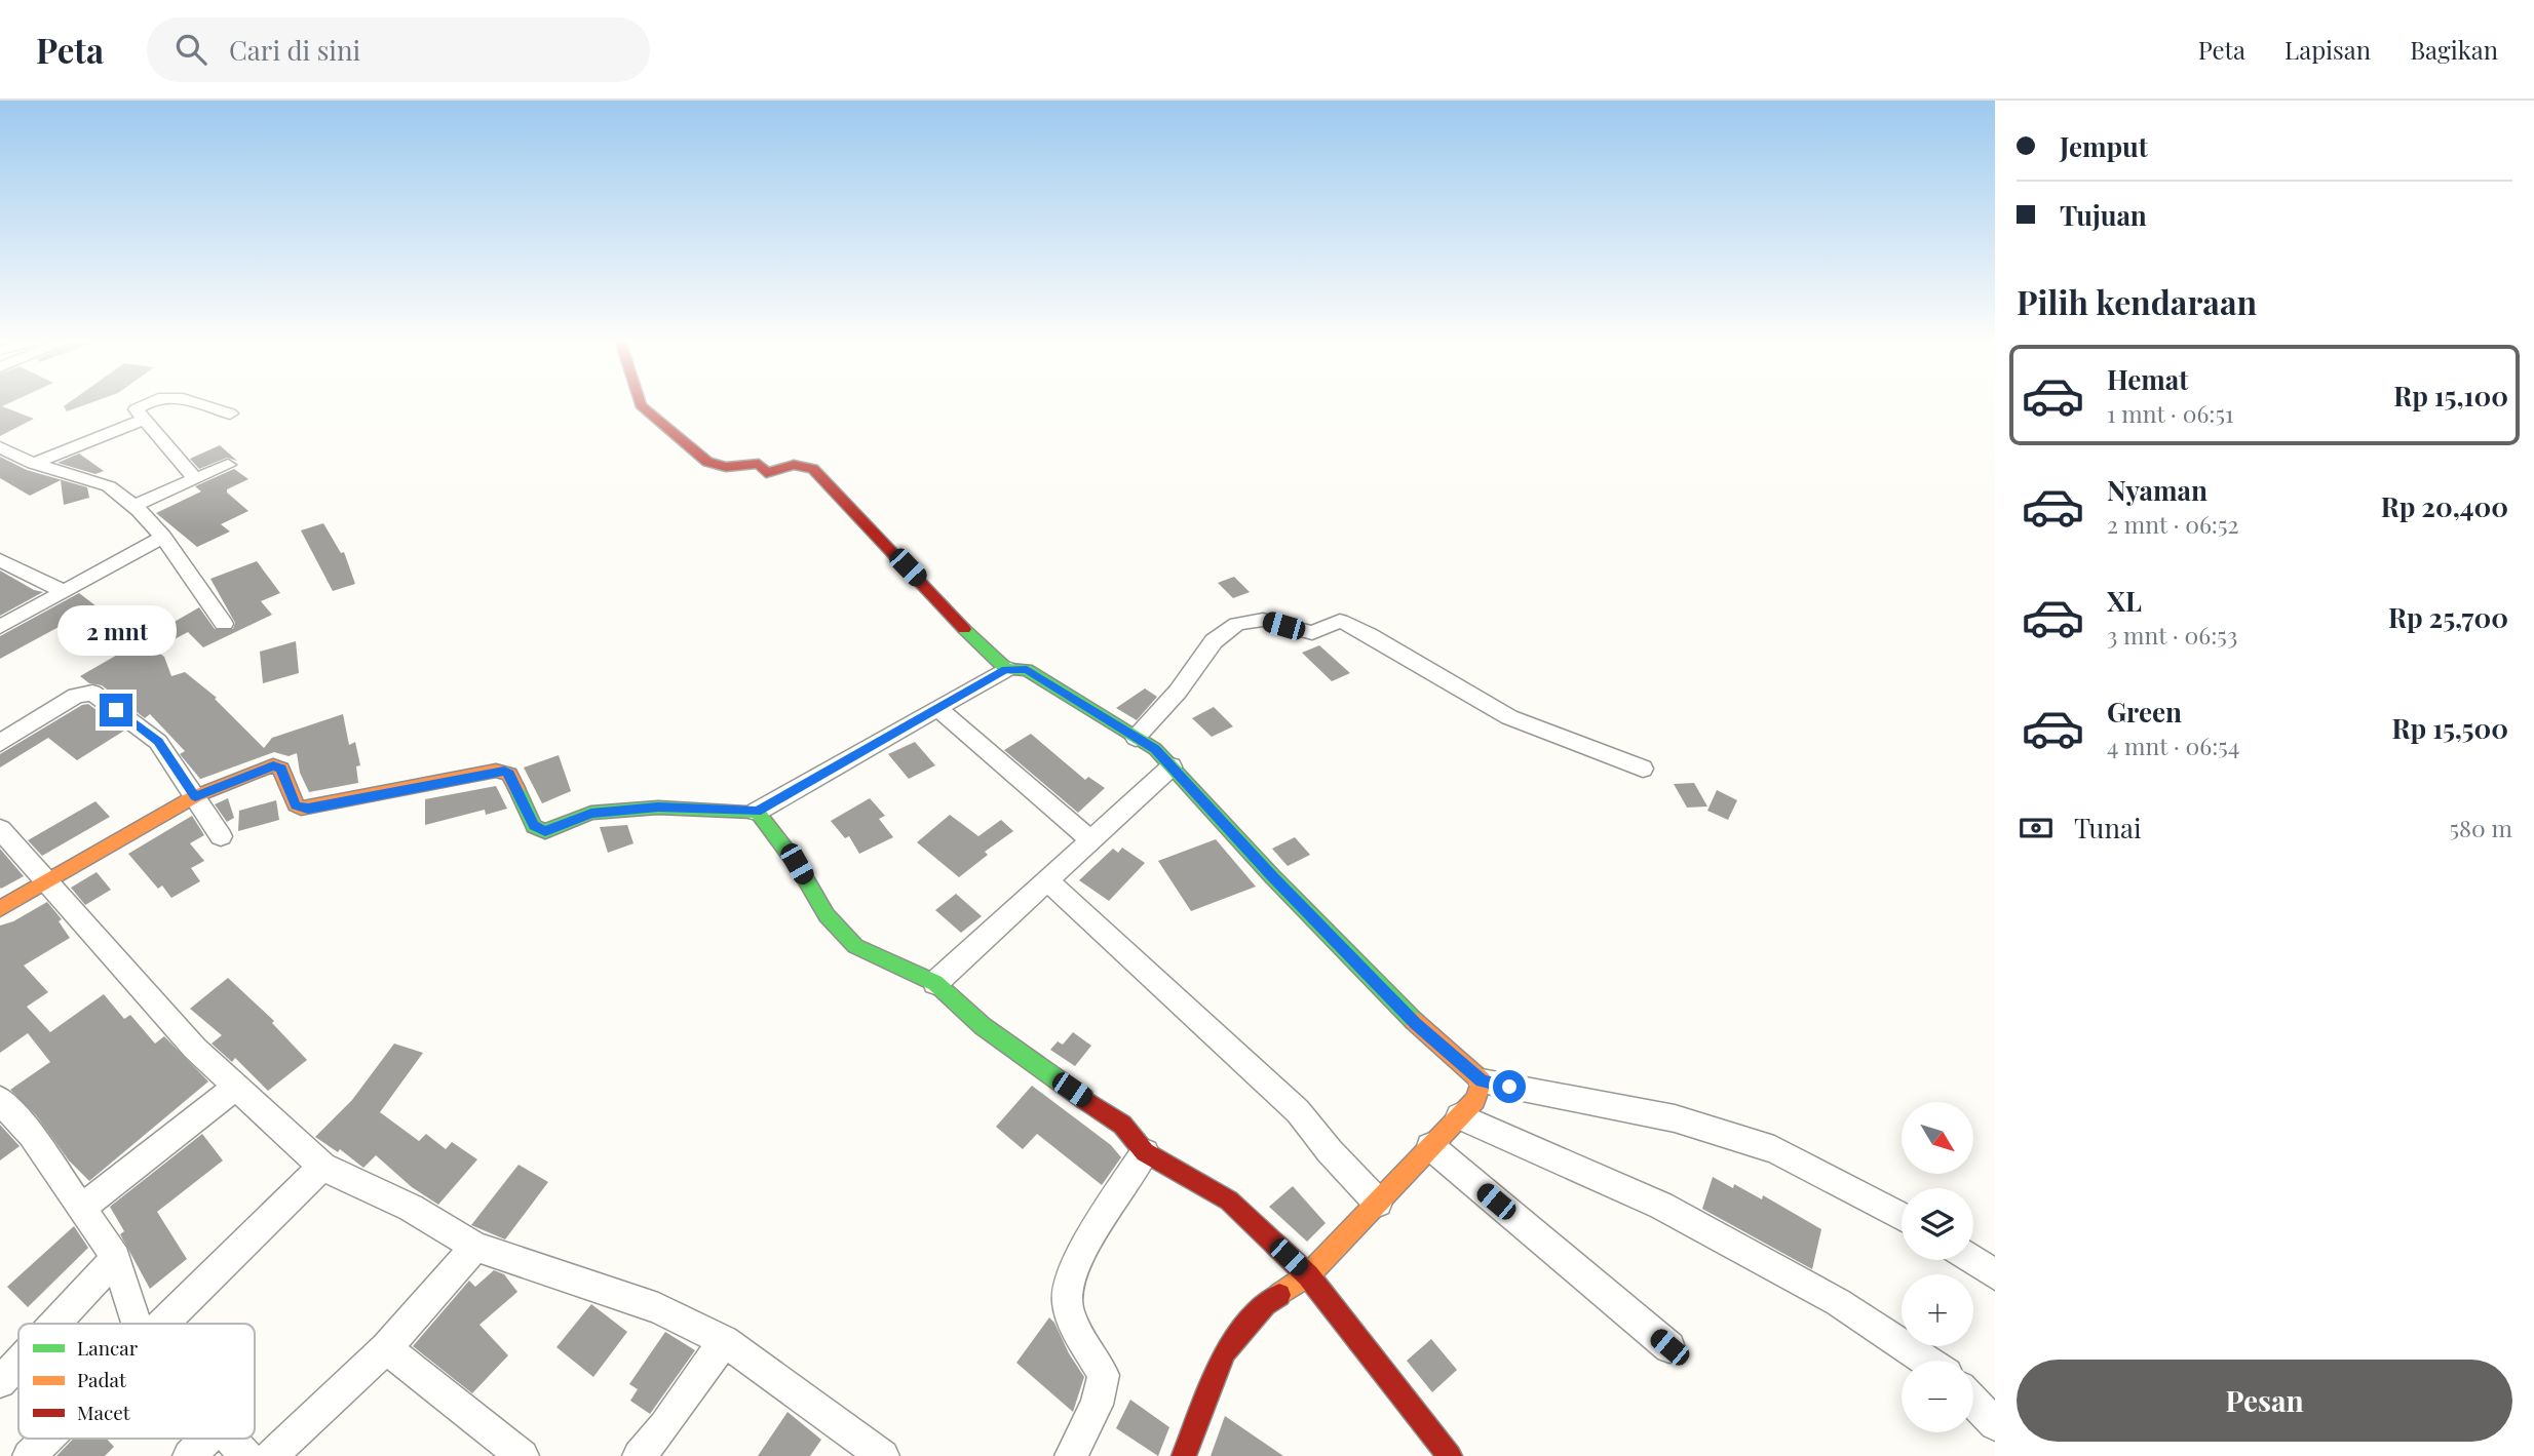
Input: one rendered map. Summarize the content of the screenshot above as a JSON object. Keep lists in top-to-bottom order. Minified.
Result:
{"legend":["Lancar","Padat","Macet"],"north":"bottom right","page":{"header":"Peta","search":"Cari di sini","nav":["Peta","Lapisan","Bagikan"],"banner":["Jemput","Tujuan"],"heading":"Pilih kendaraan","list":[{"name":"Hemat","note":"1 mnt · 06:51","value":"Rp 15,100"},{"name":"Nyaman","note":"2 mnt · 06:52","value":"Rp 20,400"},{"name":"XL","note":"3 mnt · 06:53","value":"Rp 25,700"},{"name":"Green","note":"4 mnt · 06:54","value":"Rp 15,500"}],"bubble":"2 mnt","pay":["Tunai","580 m"],"map_buttons":["+","−"],"buttons":"Pesan"}}
